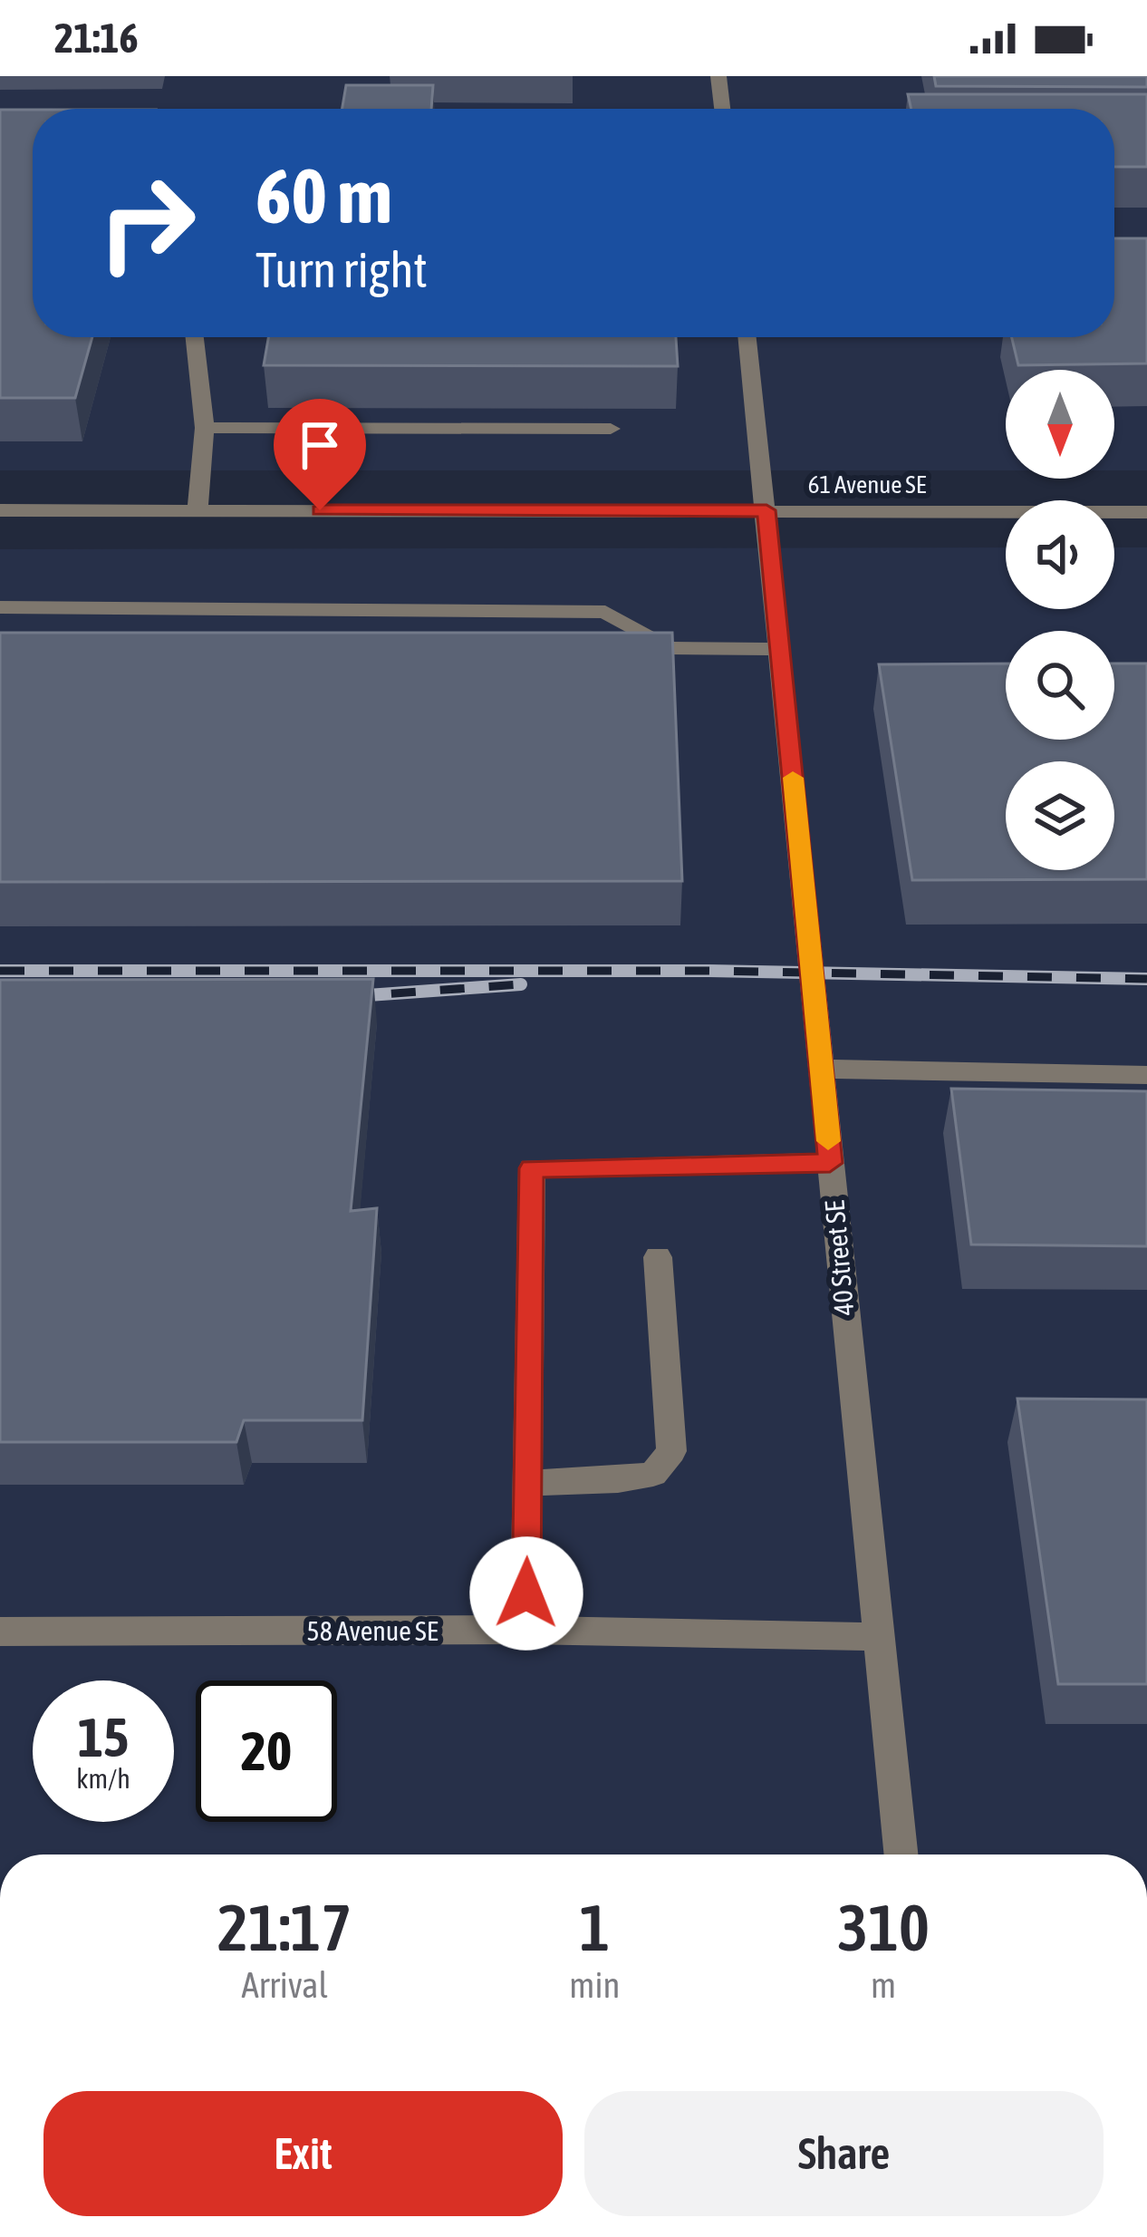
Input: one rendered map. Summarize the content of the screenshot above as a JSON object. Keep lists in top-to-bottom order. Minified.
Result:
{"streets":{"street":["61 Avenue SE","40 Street SE","58 Avenue SE"]},"crossings":[["61 Avenue SE","40 Street SE"],["40 Street SE","58 Avenue SE"]],"north":"bottom","page":{"status":"21:16","turn":["60 m","Turn right"],"speed":"15 km/h","limit":"20","eta":["21:17","Arrival","1","min","310","m"],"buttons":["Exit","Share"]}}
